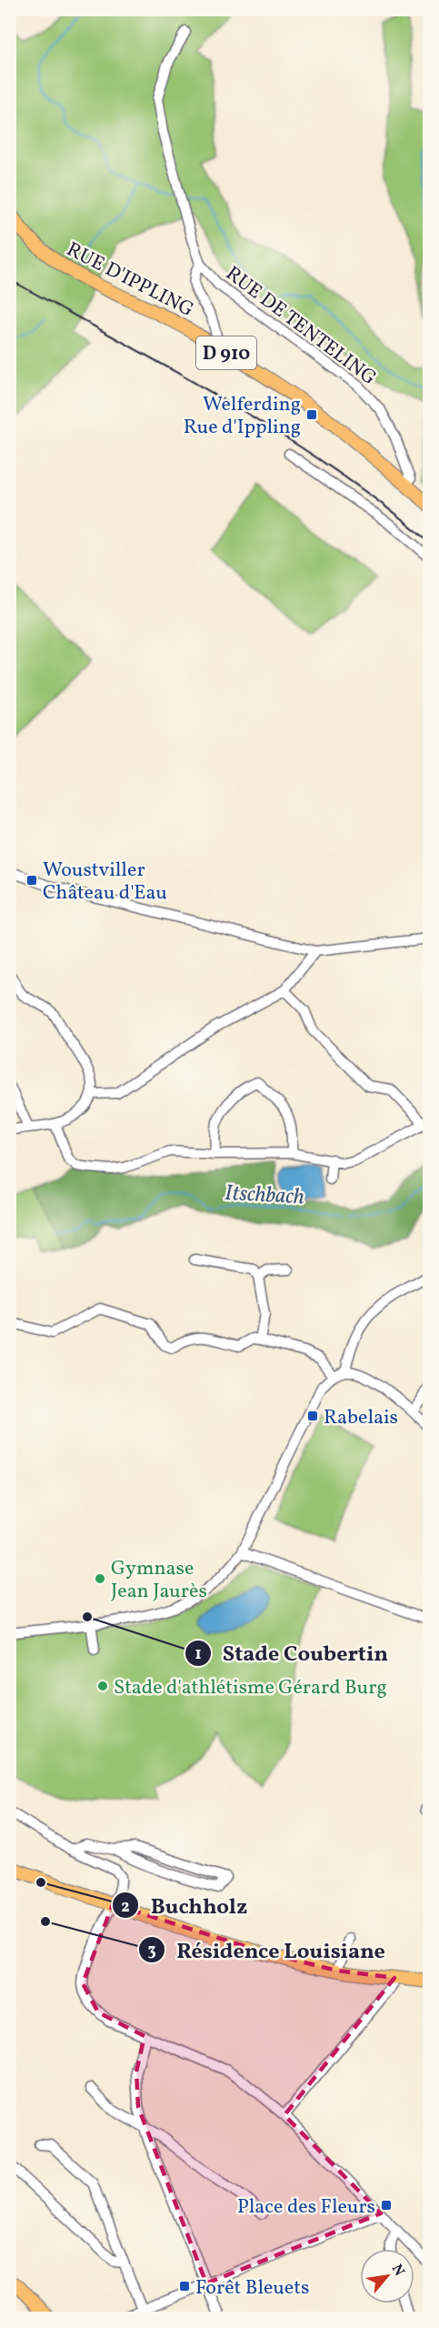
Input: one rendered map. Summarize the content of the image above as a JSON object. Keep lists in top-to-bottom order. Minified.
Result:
{"streets":{"main road":["RUE D'IPPLING","D 910"],"street":["RUE DE TENTELING"]},"crossings":[["RUE D'IPPLING","RUE DE TENTELING"]],"water":["Itschbach"],"places":{"transit":["Welferding Rue d'Ippling","Woustviller Château d'Eau","Rabelais","Place des Fleurs","Forêt Bleuets"],"other":["Gymnase Jean Jaurès","Stade Coubertin","Stade d'athlétisme Gérard Burg","Buchholz","Résidence Louisiane"]},"north":"top right"}
